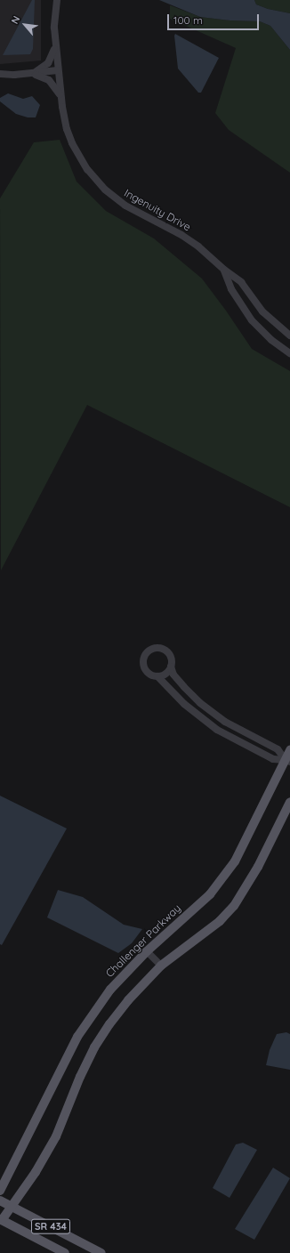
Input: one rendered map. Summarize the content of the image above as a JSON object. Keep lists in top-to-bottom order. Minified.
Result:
{"streets":{"main road":["Challenger Parkway","SR 434"],"street":["Ingenuity Drive"]},"scale_bar":"100 m","north":"top left"}
